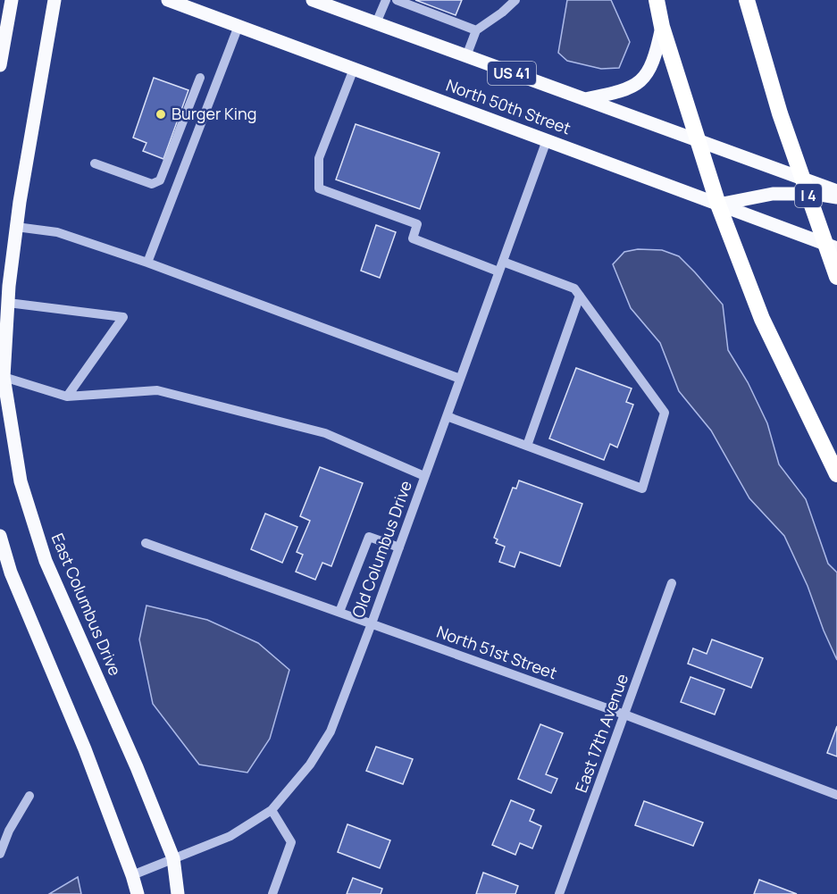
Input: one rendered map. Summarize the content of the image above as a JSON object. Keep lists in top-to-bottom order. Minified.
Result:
{"streets":{"highway":["I 4"],"main road":["US 41","North 50th Street","East Columbus Drive"],"street":["Old Columbus Drive","North 51st Street","East 17th Avenue"]},"crossings":[["North 50th Street","Old Columbus Drive"],["Old Columbus Drive","East Columbus Drive"],["Old Columbus Drive","North 51st Street"],["North 51st Street","East 17th Avenue"]],"places":["Burger King"]}
